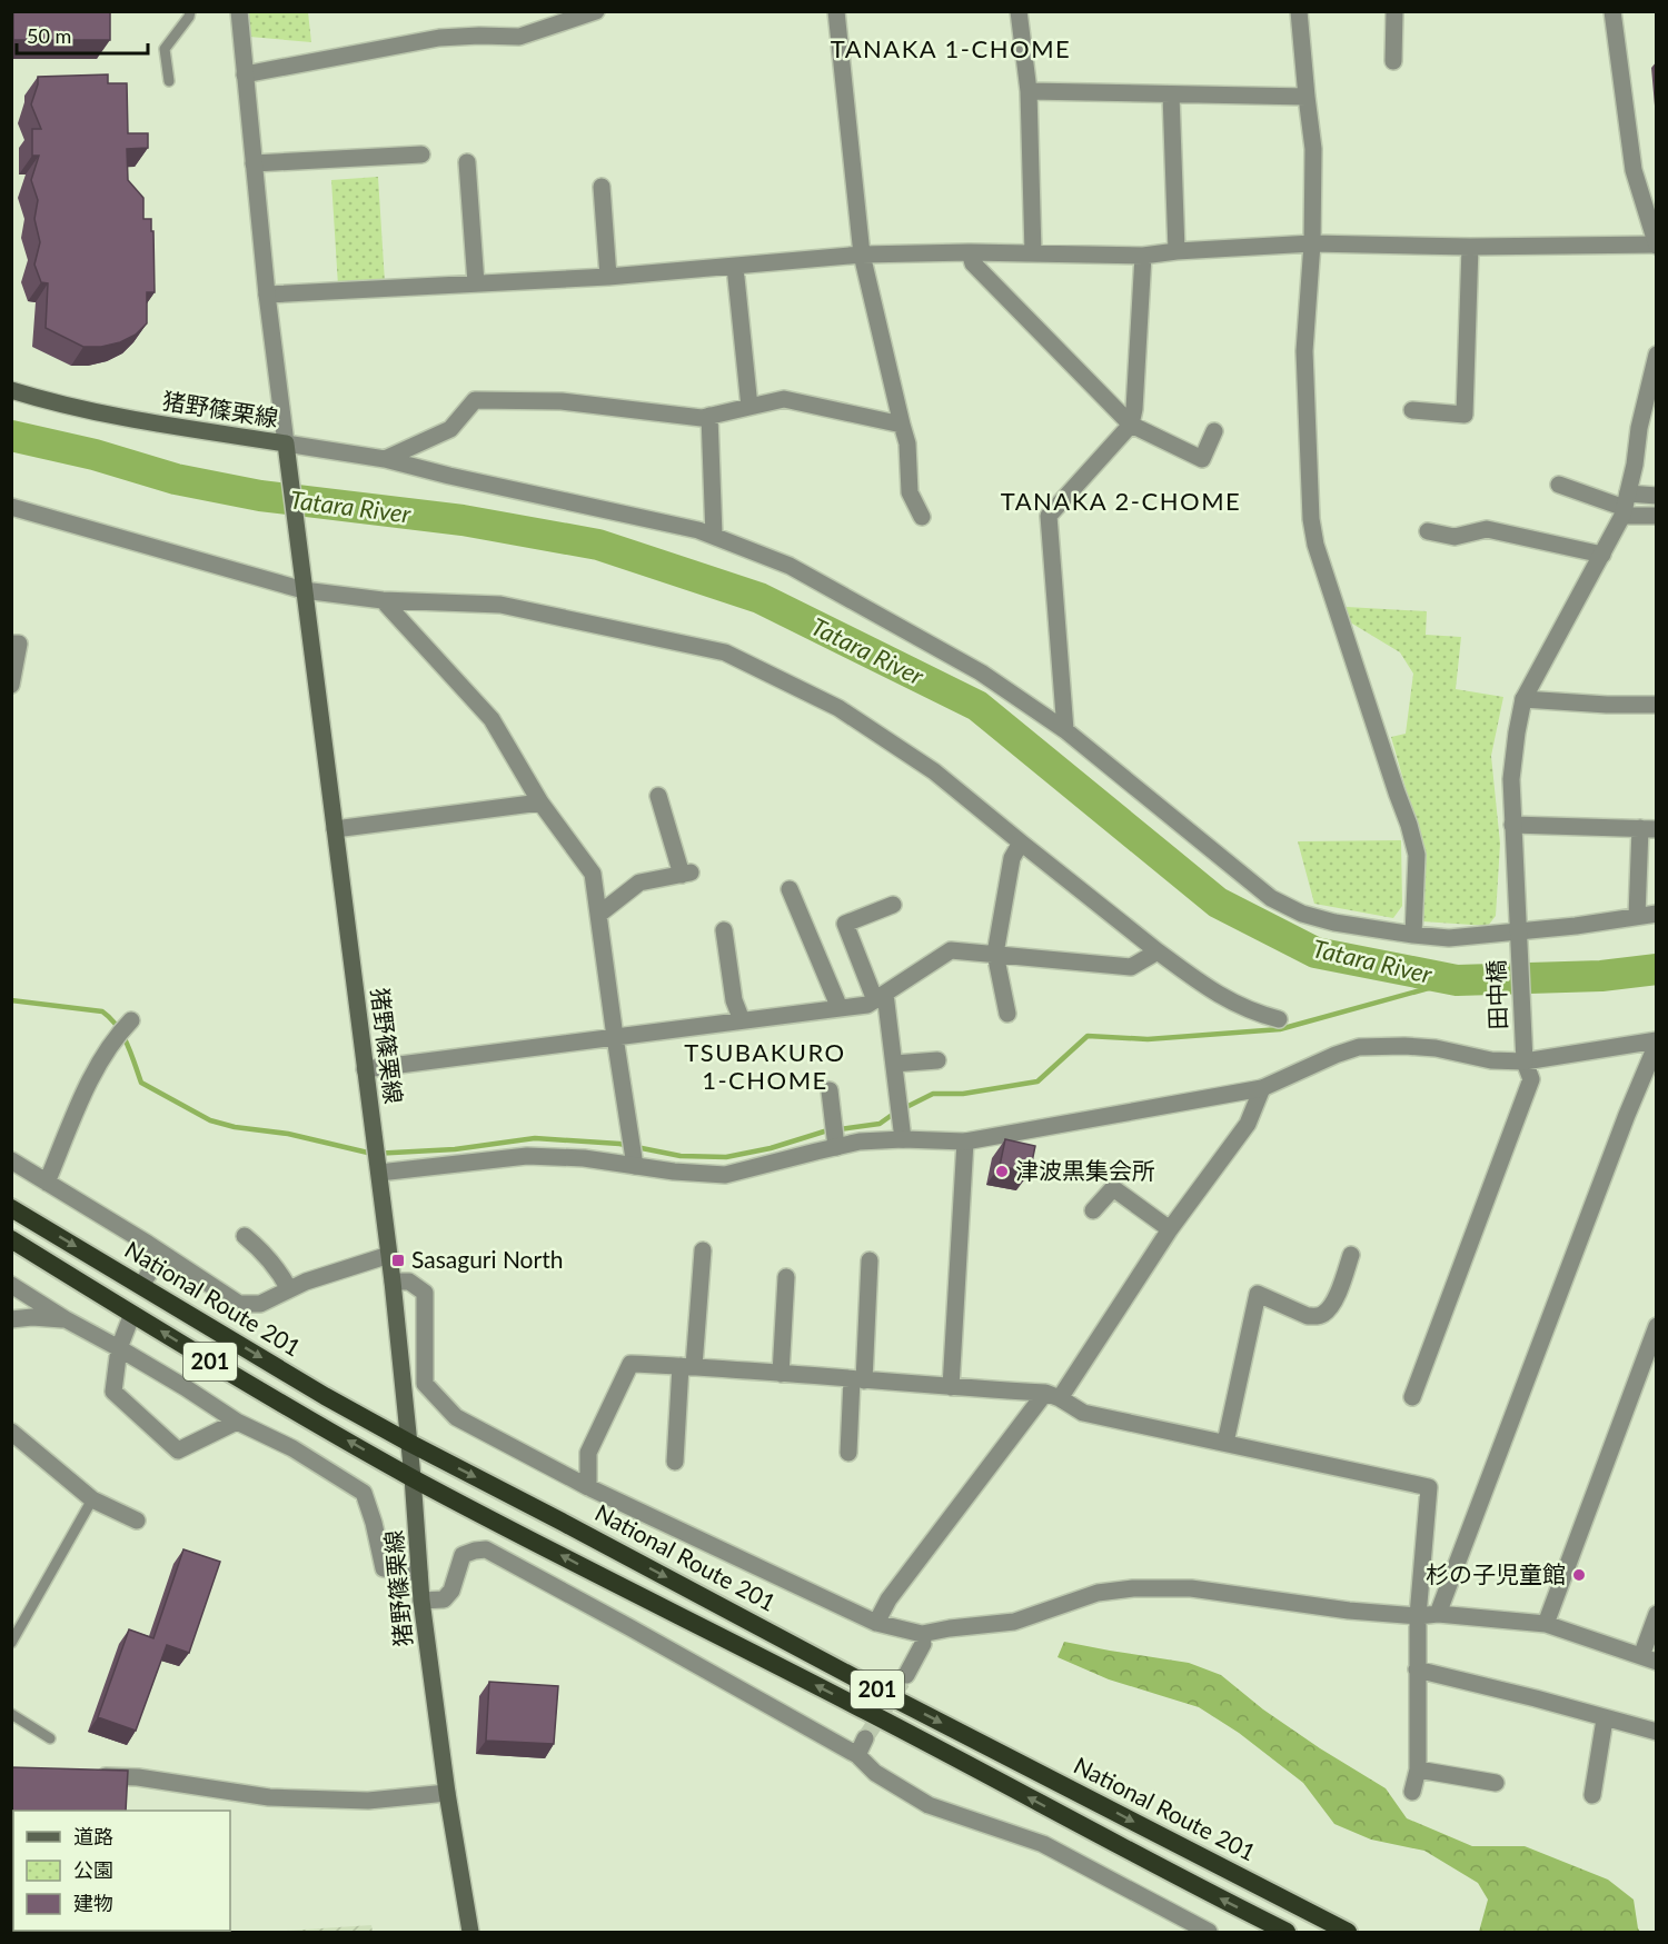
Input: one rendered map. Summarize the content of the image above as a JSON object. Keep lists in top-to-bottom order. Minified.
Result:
{"streets":{"highway":["National Route 201","201"],"main road":["猪野篠栗線"],"street":["田中橋"]},"crossings":[["猪野篠栗線","National Route 201"],["猪野篠栗線","201"]],"districts":["TANAKA 1-CHOME","TANAKA 2-CHOME","TSUBAKURO 1-CHOME"],"water":["Tatara River"],"places":{"other":["津波黒集会所","杉の子児童館"],"transit":["Sasaguri North"]},"legend":["道路","公園","建物"],"scale_bar":"50 m"}
